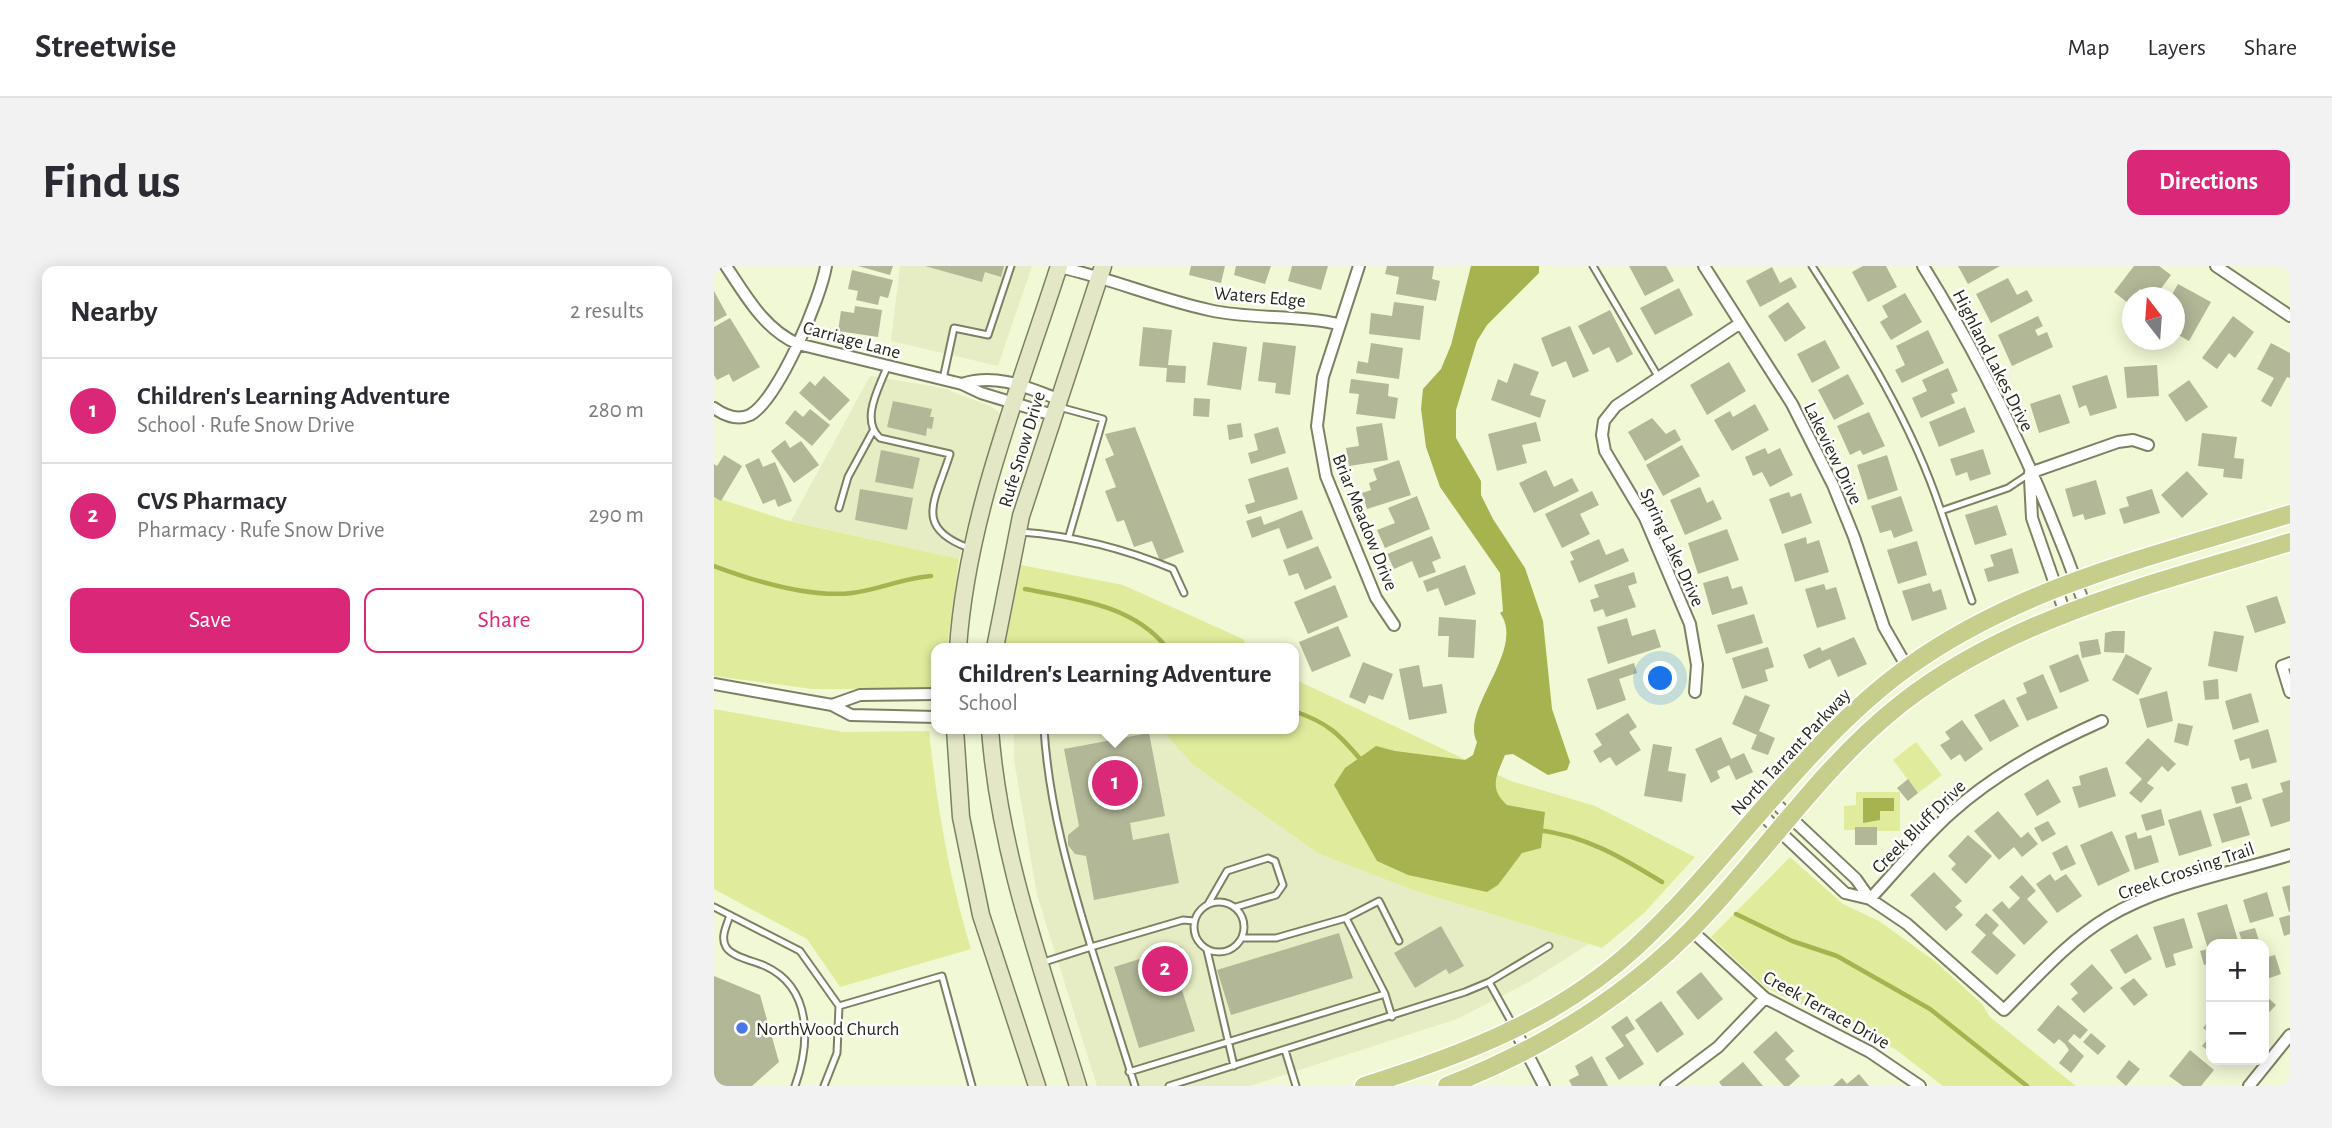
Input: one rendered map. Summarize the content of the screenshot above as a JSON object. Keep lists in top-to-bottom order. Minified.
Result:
{"streets":{"main road":["Rufe Snow Drive","North Tarrant Parkway"],"street":["Waters Edge","Carriage Lane","Highland Lakes Drive","Lakeview Drive","Briar Meadow Drive","Spring Lake Drive","Creek Bluff Drive","Creek Crossing Trail","Creek Terrace Drive"]},"crossings":[["Waters Edge","Rufe Snow Drive"],["Waters Edge","Briar Meadow Drive"],["Carriage Lane","Rufe Snow Drive"],["Highland Lakes Drive","North Tarrant Parkway"],["Lakeview Drive","Spring Lake Drive"],["Lakeview Drive","North Tarrant Parkway"],["Creek Bluff Drive","Creek Crossing Trail"]],"places":["NorthWood Church"],"north":"top","page":{"header":"Streetwise","nav":["Map","Layers","Share"],"buttons":["Directions",["Save","Share"]],"title":"Find us","heading":["Nearby","2 results"],"list":[{"mark":"1","name":"Children's Learning Adventure","note":"School · Rufe Snow Drive","value":"280 m"},{"mark":"2","name":"CVS Pharmacy","note":"Pharmacy · Rufe Snow Drive","value":"290 m"}],"popup":["Children's Learning Adventure","School"],"pins":["1","2"],"map_buttons":["+","−"]}}
